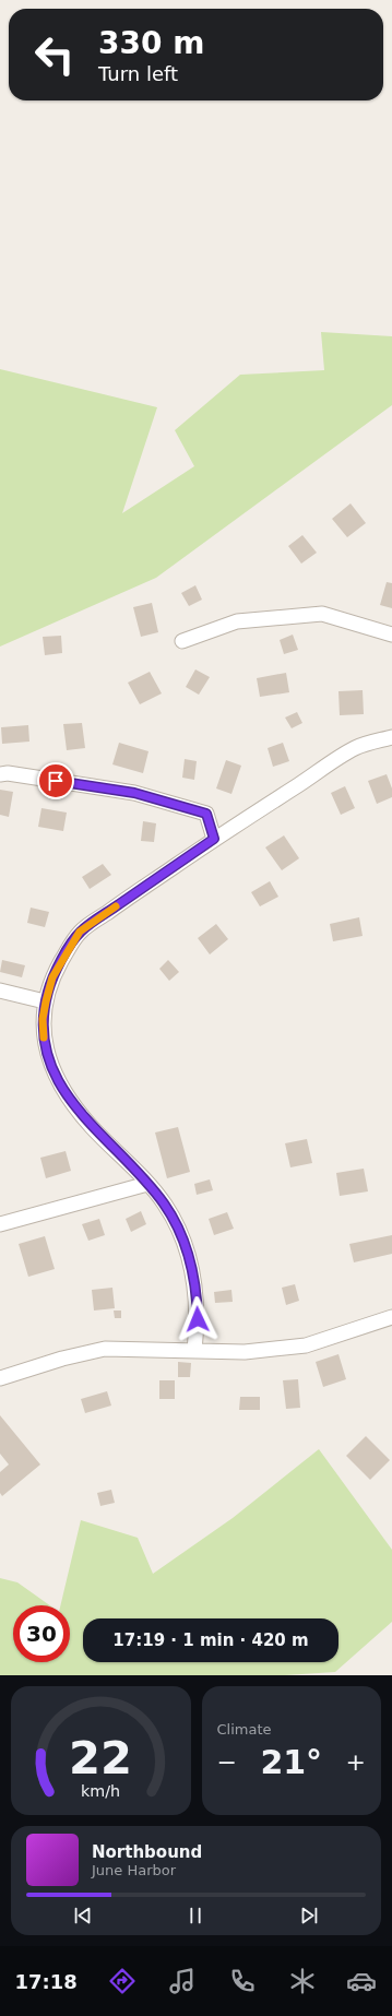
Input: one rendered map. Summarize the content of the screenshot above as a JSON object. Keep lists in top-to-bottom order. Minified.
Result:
{"page":{"turn":["330 m","Turn left"],"limit":"30","trip":"17:19 · 1 min · 420 m","tile":"Climate","heat":["−","21°","+"],"song":["Northbound","June Harbor"],"tabs":"17:18","gauge":["22","km/h"]}}
